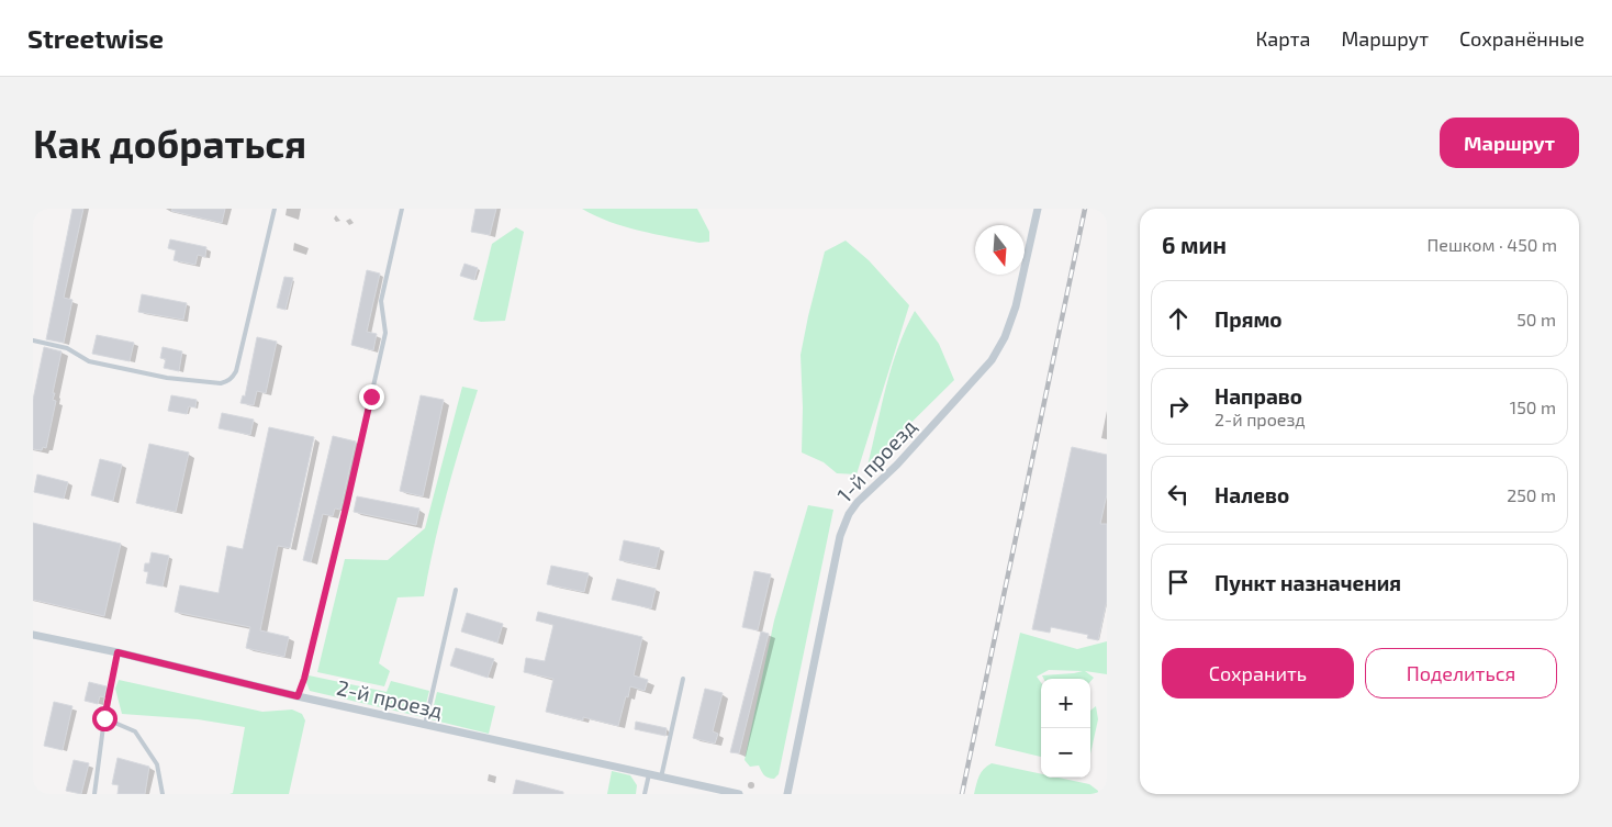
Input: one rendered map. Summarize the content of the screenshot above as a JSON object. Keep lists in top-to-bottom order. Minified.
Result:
{"streets":{"street":["1-й проезд","2-й проезд"]},"north":"bottom","page":{"header":"Streetwise","nav":["Карта","Маршрут","Сохранённые"],"buttons":["Маршрут",["Сохранить","Поделиться"]],"title":"Как добраться","heading":["6 мин","Пешком · 450 m"],"list":[["Прямо","50 m"],["Направо","2-й проезд","150 m"],["Налево","250 m"],"Пункт назначения"],"map_buttons":["+","−"]}}
